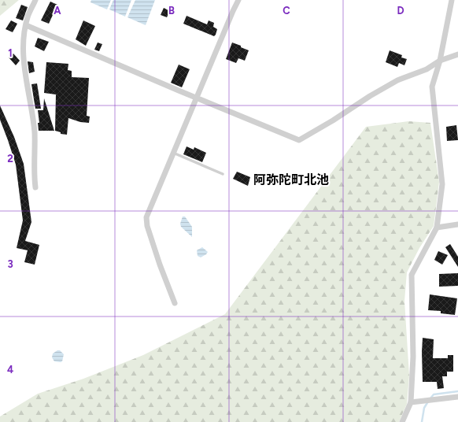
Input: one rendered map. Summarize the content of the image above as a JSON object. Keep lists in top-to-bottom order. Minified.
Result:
{"districts":["阿弥陀町北池"],"grid":{"columns":["A","B","C","D"],"rows":["1","2","3","4"]}}
